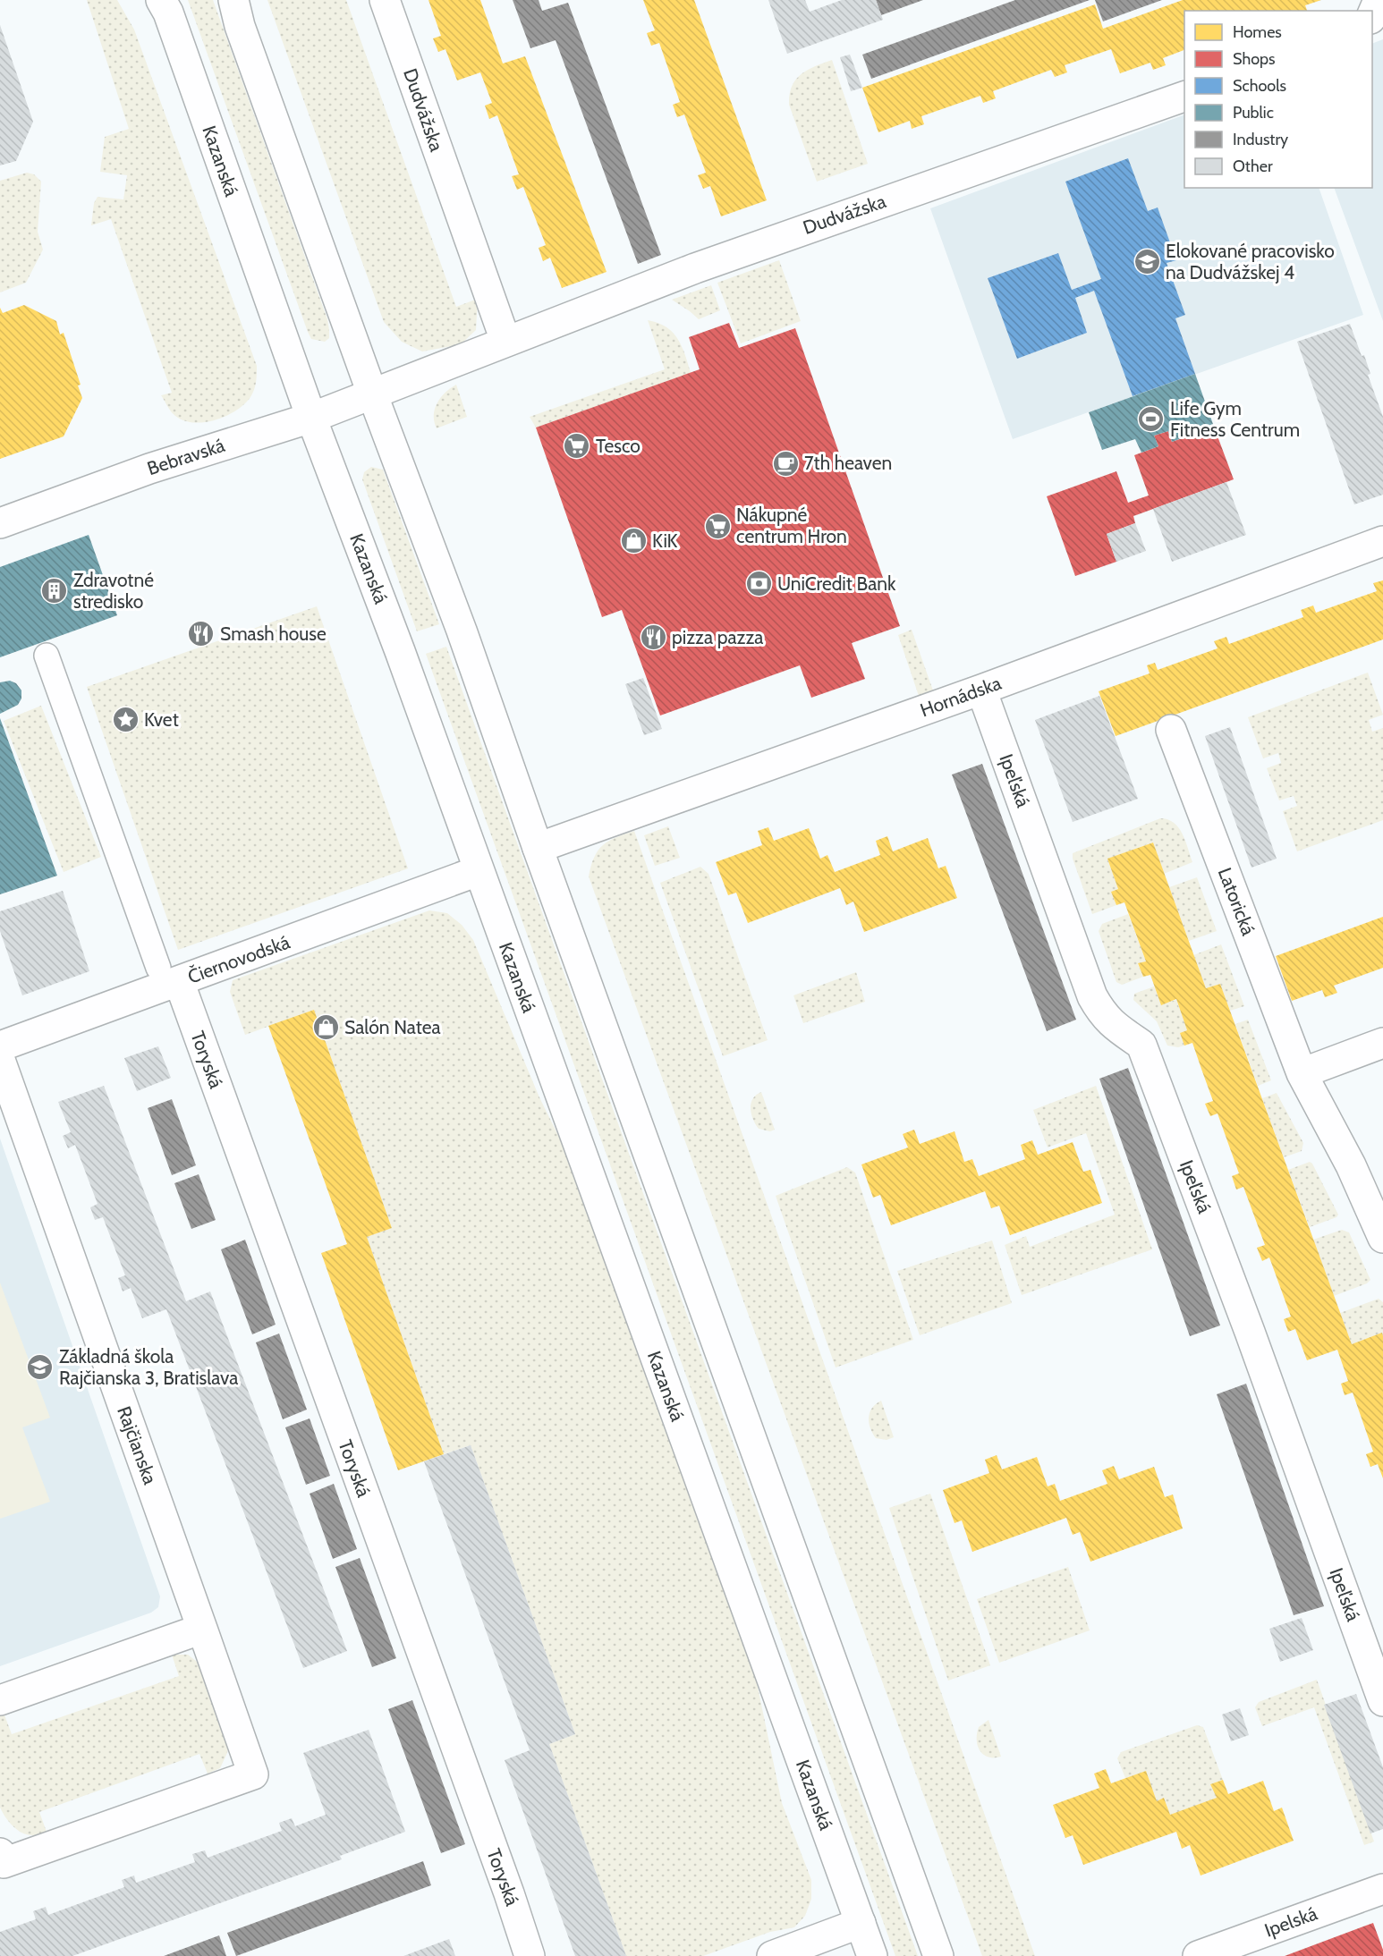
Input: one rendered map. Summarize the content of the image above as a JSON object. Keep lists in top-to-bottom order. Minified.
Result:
{"streets":{"street":["Dudvážska","Kazanská","Bebravská","Hornádska","Ipeľská","Latorická","Čiernovodská","Toryská","Rajčianska","Ipelská"]},"crossings":[["Dudvážska","Bebravská"],["Kazanská","Bebravská"],["Kazanská","Čiernovodská"],["Hornádska","Ipeľská"],["Čiernovodská","Toryská"]],"places":{"school or university":["Elokované pracovisko na Dudvážskej 4","Základná škola Rajčianska 3, Bratislava"],"sports":["Life Gym Fitness Centrum"],"supermarket":["Tesco","Nákupné centrum Hron"],"cafe":["7th heaven"],"shop":["KiK","Salón Natea"],"bank":["UniCredit Bank"],"building":["Zdravotné stredisko"],"restaurant":["Smash house","pizza pazza"],"place":["Kvet"]},"legend":["Homes","Shops","Schools","Public","Industry","Other"]}
